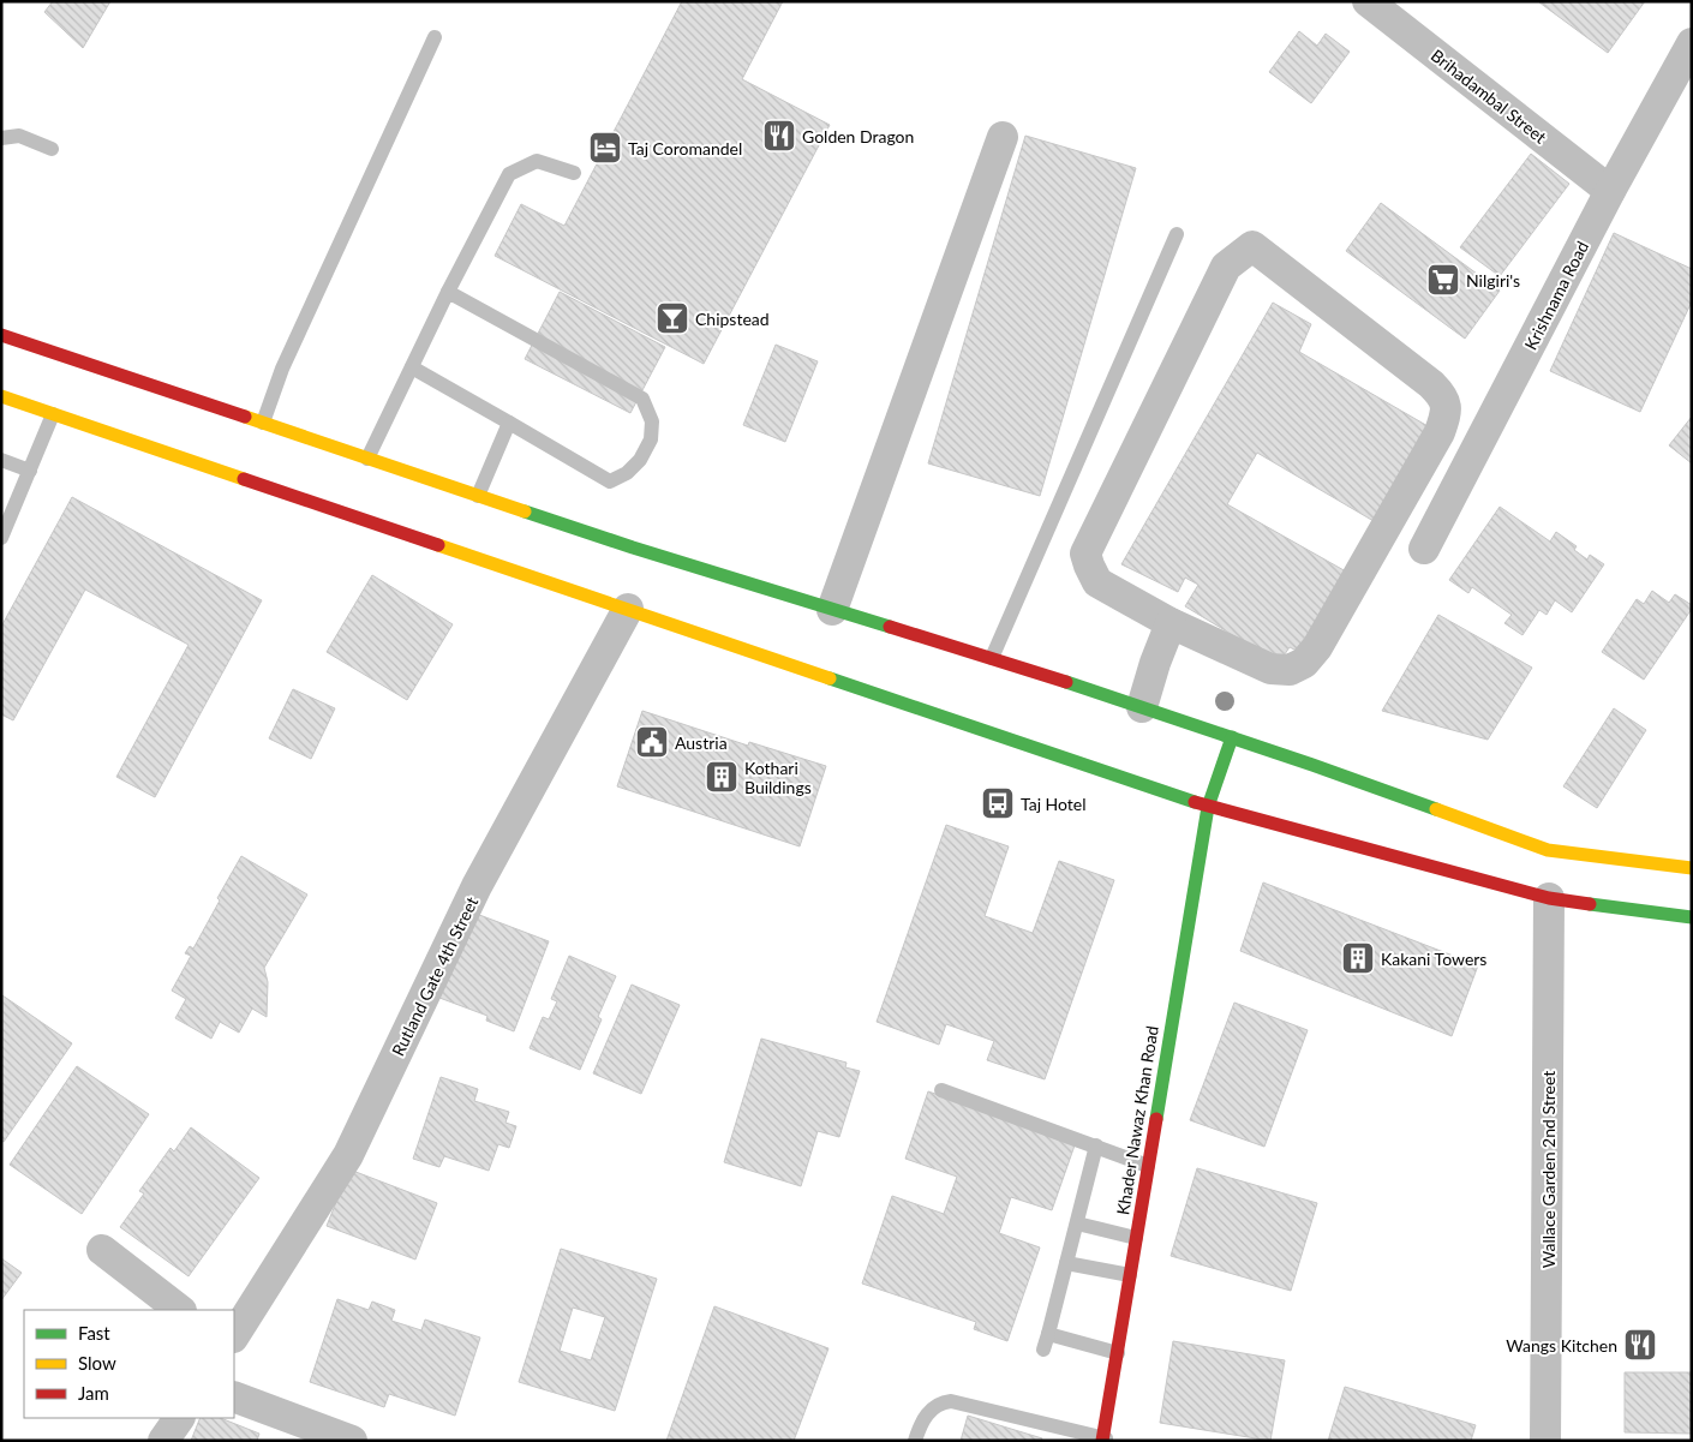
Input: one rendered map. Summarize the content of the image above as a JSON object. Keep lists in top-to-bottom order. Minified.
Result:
{"streets":{"main road":["Khader Nawaz Khan Road"],"street":["Brihadambal Street","Krishnama Road","Rutland Gate 4th Street","Wallace Garden 2nd Street"]},"crossings":[["Brihadambal Street","Krishnama Road"]],"places":{"restaurant":["Golden Dragon","Wangs Kitchen"],"hotel":["Taj Coromandel"],"supermarket":["Nilgiri's"],"bar":["Chipstead"],"public building":["Austria"],"building":["Kothari Buildings","Kakani Towers"],"bus stop":["Taj Hotel"]},"legend":["Fast","Slow","Jam"]}
